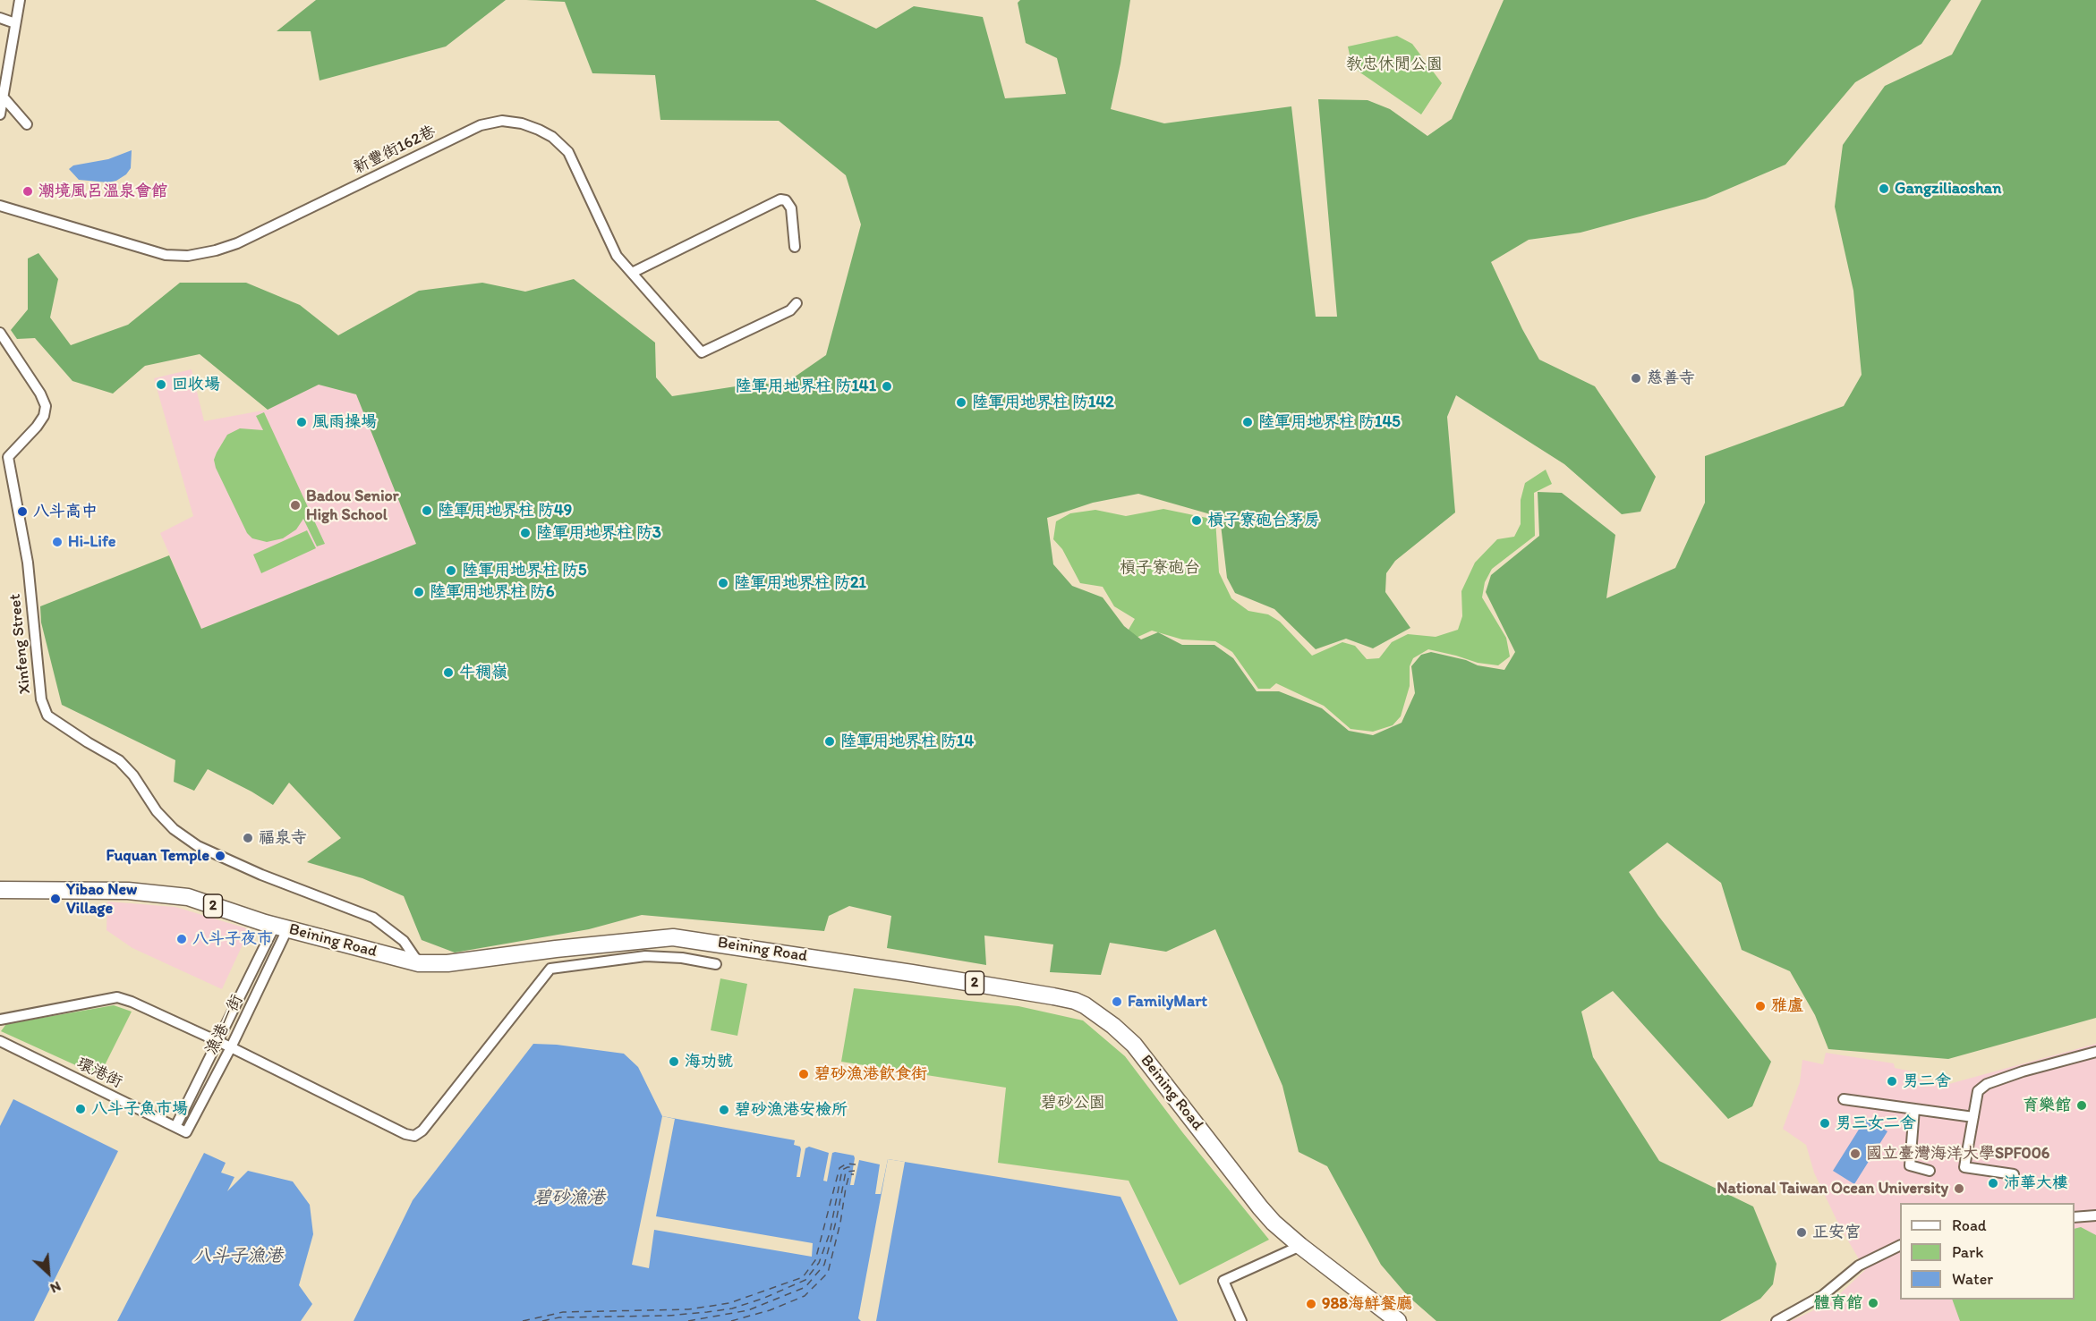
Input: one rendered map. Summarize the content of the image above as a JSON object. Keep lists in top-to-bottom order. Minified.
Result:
{"streets":{"main road":["2","Beining Road"],"street":["新豐街162巷","Xinfeng Street","漁港一街","環港街"]},"crossings":[["Xinfeng Street","Beining Road"],["Beining Road","漁港一街"],["漁港一街","環港街"]],"water":["碧砂漁港","八斗子漁港"],"parks":["教忠休閒公園","槓子寮砲台","碧砂公園"],"places":["Gangziliaoshan","潮境風呂溫泉會館","慈善寺","回收場","陸軍用地界柱 防141","陸軍用地界柱 防142","風雨操場","陸軍用地界柱 防145","Badou Senior High School","陸軍用地界柱 防49","八斗高中","槓子寮砲台茅房","陸軍用地界柱 防3","Hi-Life","陸軍用地界柱 防5","陸軍用地界柱 防21","陸軍用地界柱 防6","牛稠嶺","陸軍用地界柱 防14","福泉寺","Fuquan Temple","Yibao New Village","八斗子夜市","FamilyMart","雅盧","海功號","碧砂漁港飲食街","男二舍","育樂館","八斗子魚市場","碧砂漁港安檢所","男三女二舍","國立臺灣海洋大學SPF006","沛華大樓","National Taiwan Ocean University","正安宮","體育館","988海鮮餐廳"],"legend":["Road","Park","Water"],"north":"bottom right"}
